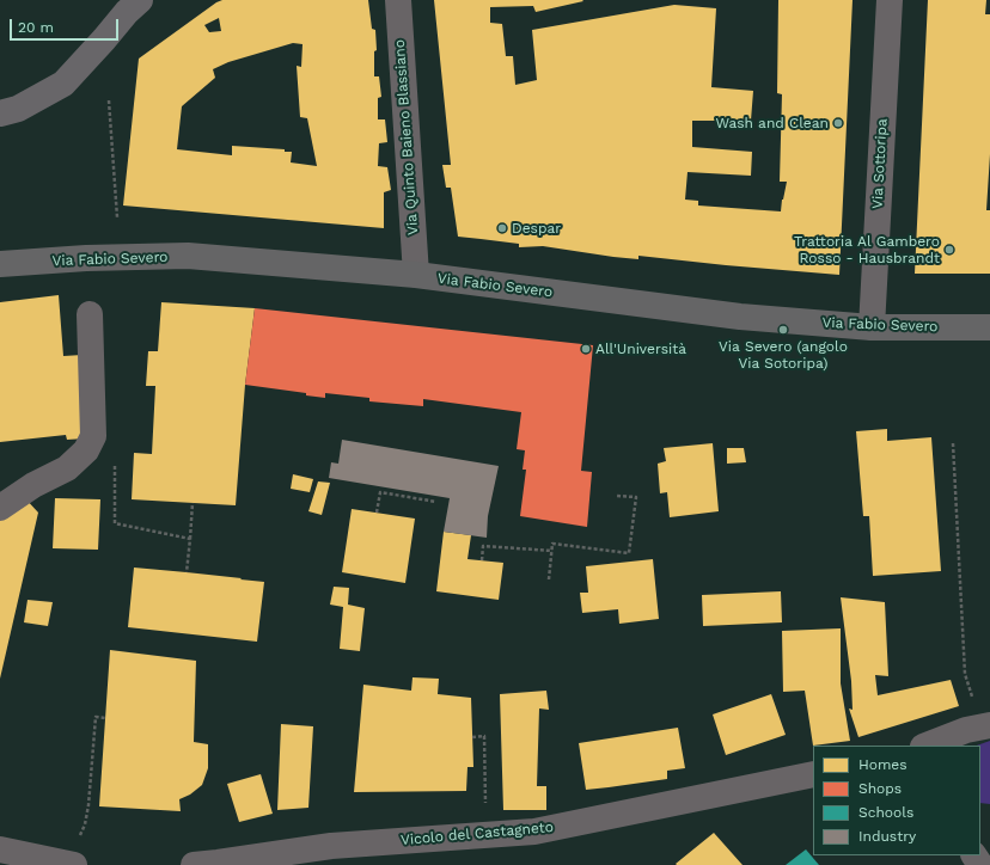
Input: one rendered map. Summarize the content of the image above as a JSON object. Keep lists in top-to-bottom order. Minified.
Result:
{"streets":{"main road":["Via Fabio Severo"],"street":["Via Quinto Baieno Blassiano","Via Sottoripa","Vicolo del Castagneto"]},"crossings":[["Via Quinto Baieno Blassiano","Via Fabio Severo"],["Via Sottoripa","Via Fabio Severo"]],"places":["Wash and Clean","Despar","Trattoria Al Gambero Rosso - Hausbrandt","Via Severo (angolo Via Sotoripa)","All'Università"],"legend":["Homes","Shops","Schools","Industry"],"scale_bar":"20 m"}
